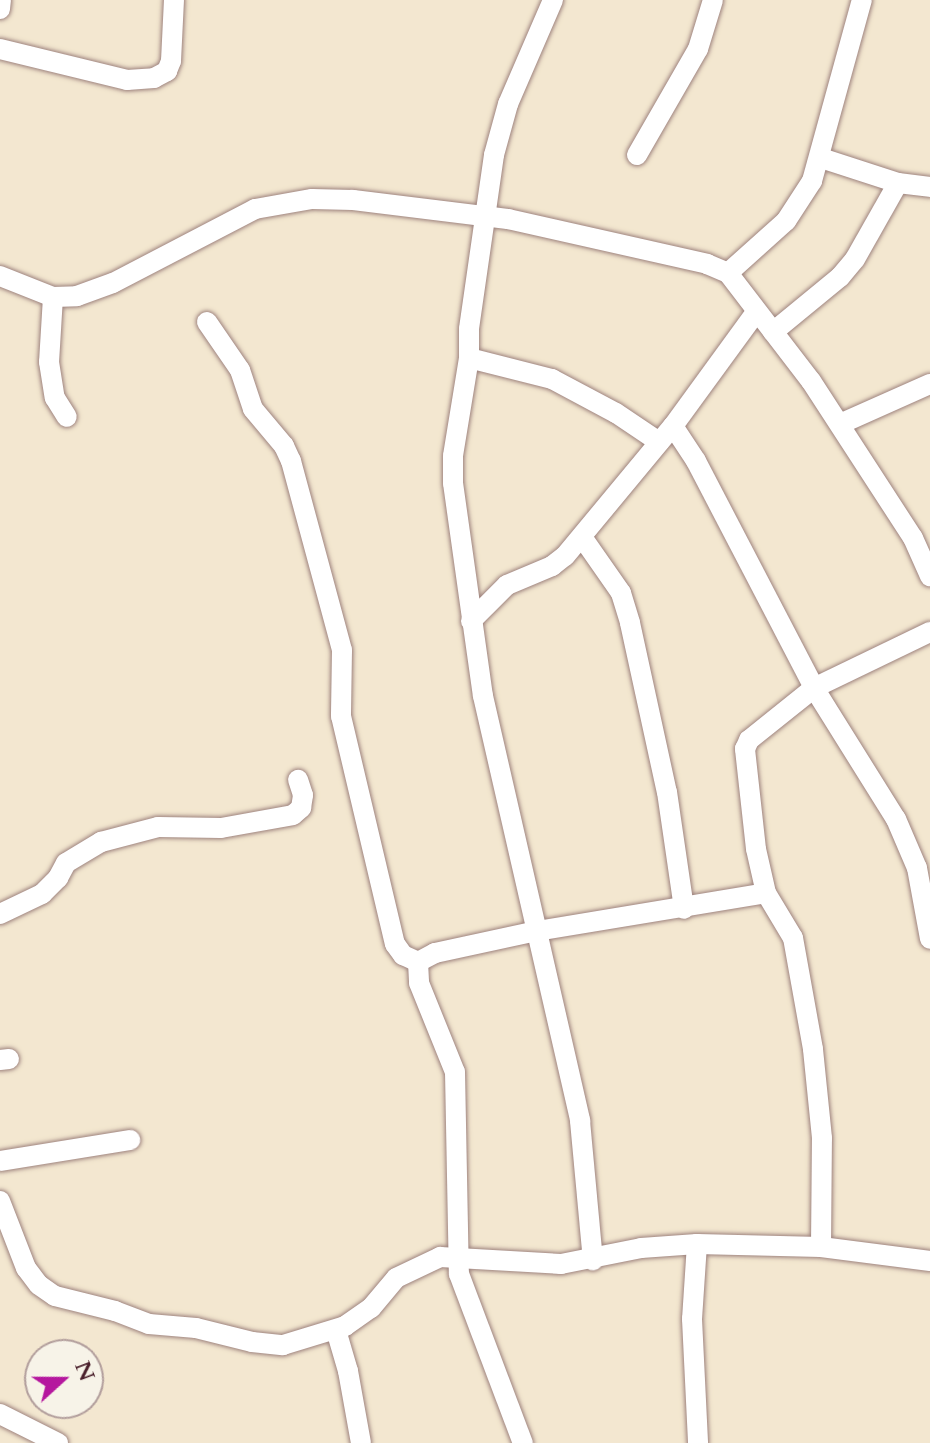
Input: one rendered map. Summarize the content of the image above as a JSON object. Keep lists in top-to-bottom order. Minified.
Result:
{"north":"right"}
